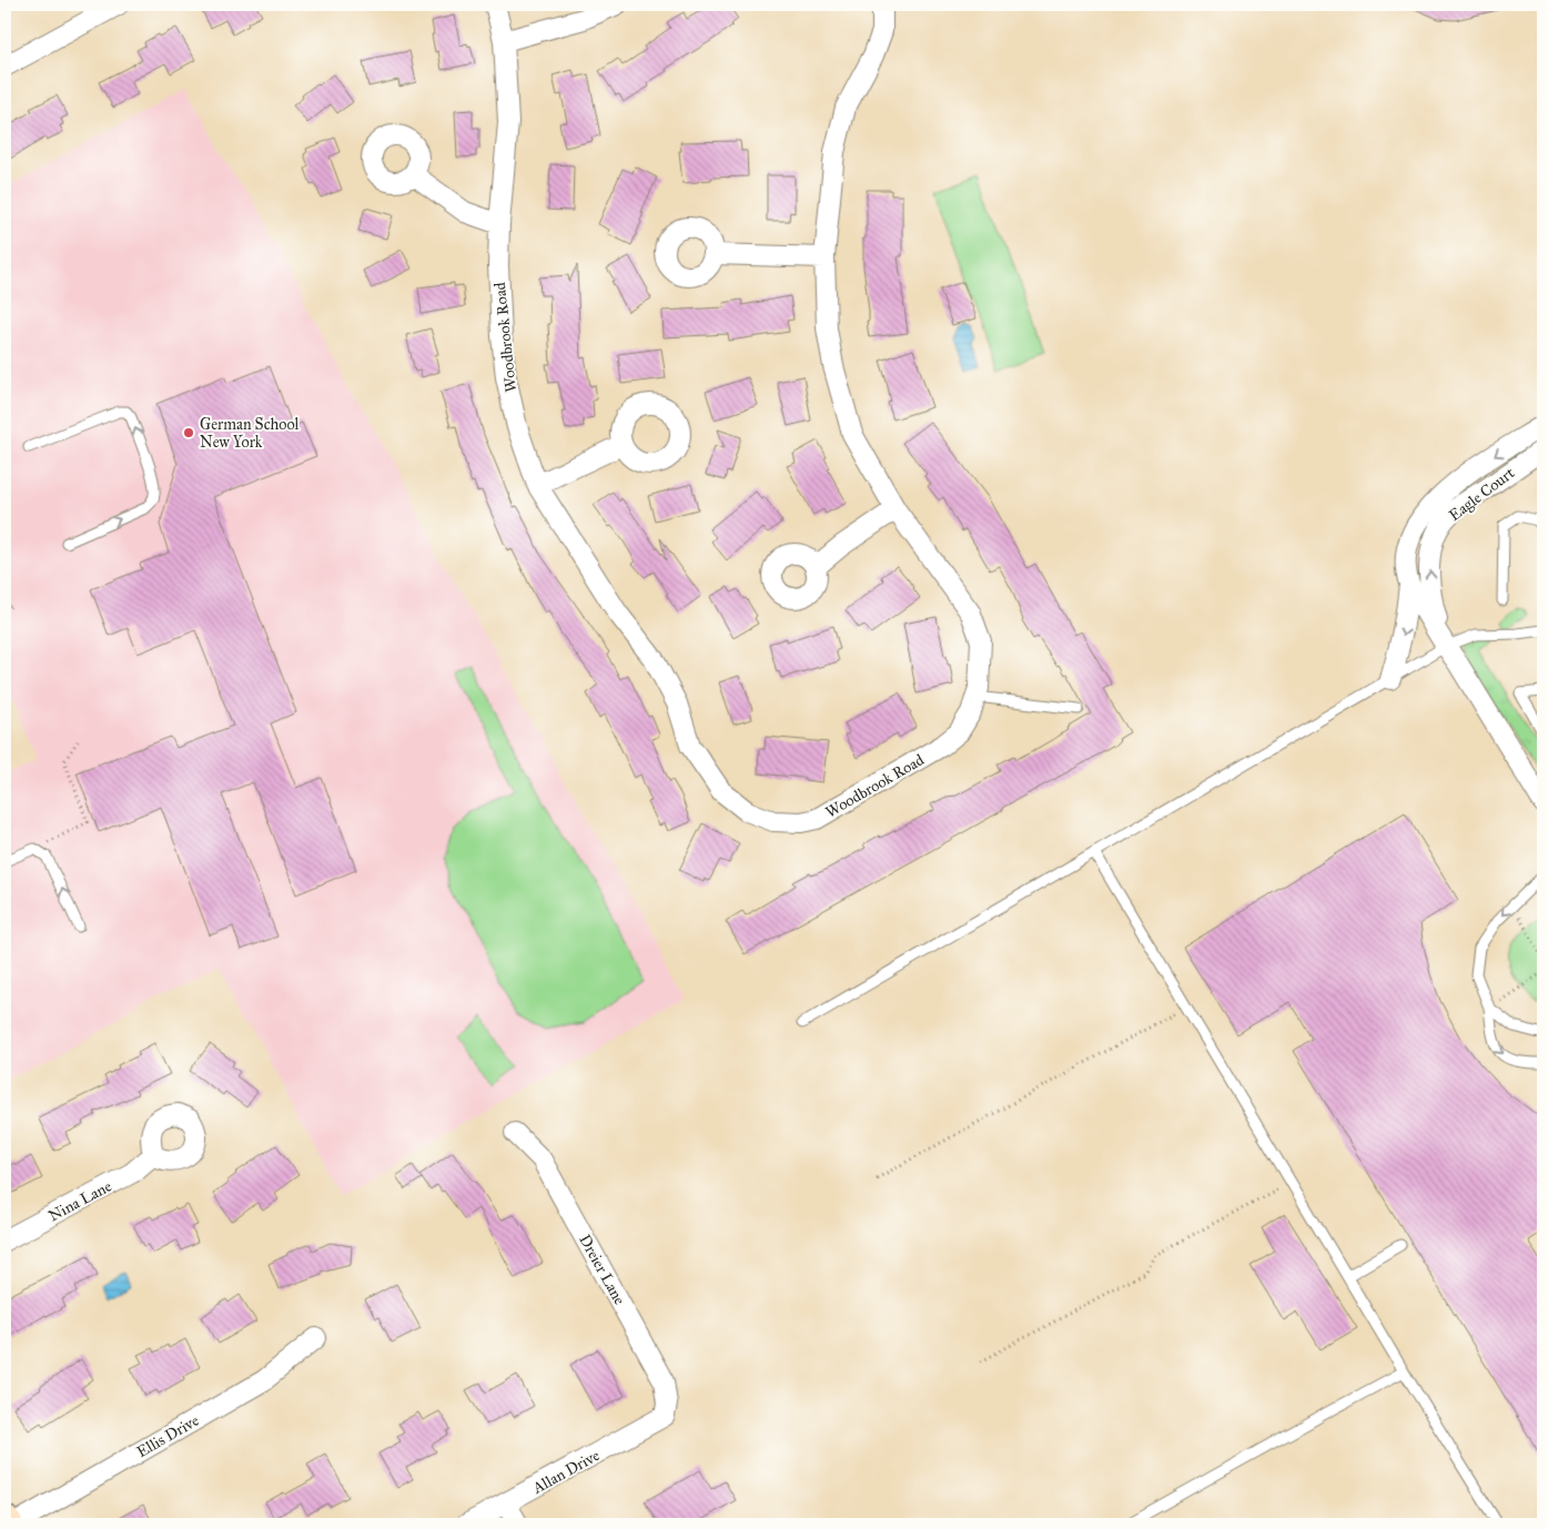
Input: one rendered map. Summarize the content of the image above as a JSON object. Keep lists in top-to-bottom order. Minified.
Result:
{"streets":{"street":["Woodbrook Road","Eagle Court","Nina Lane","Dreier Lane","Ellis Drive","Allan Drive"]},"crossings":[["Dreier Lane","Allan Drive"]],"places":["German School New York"]}
